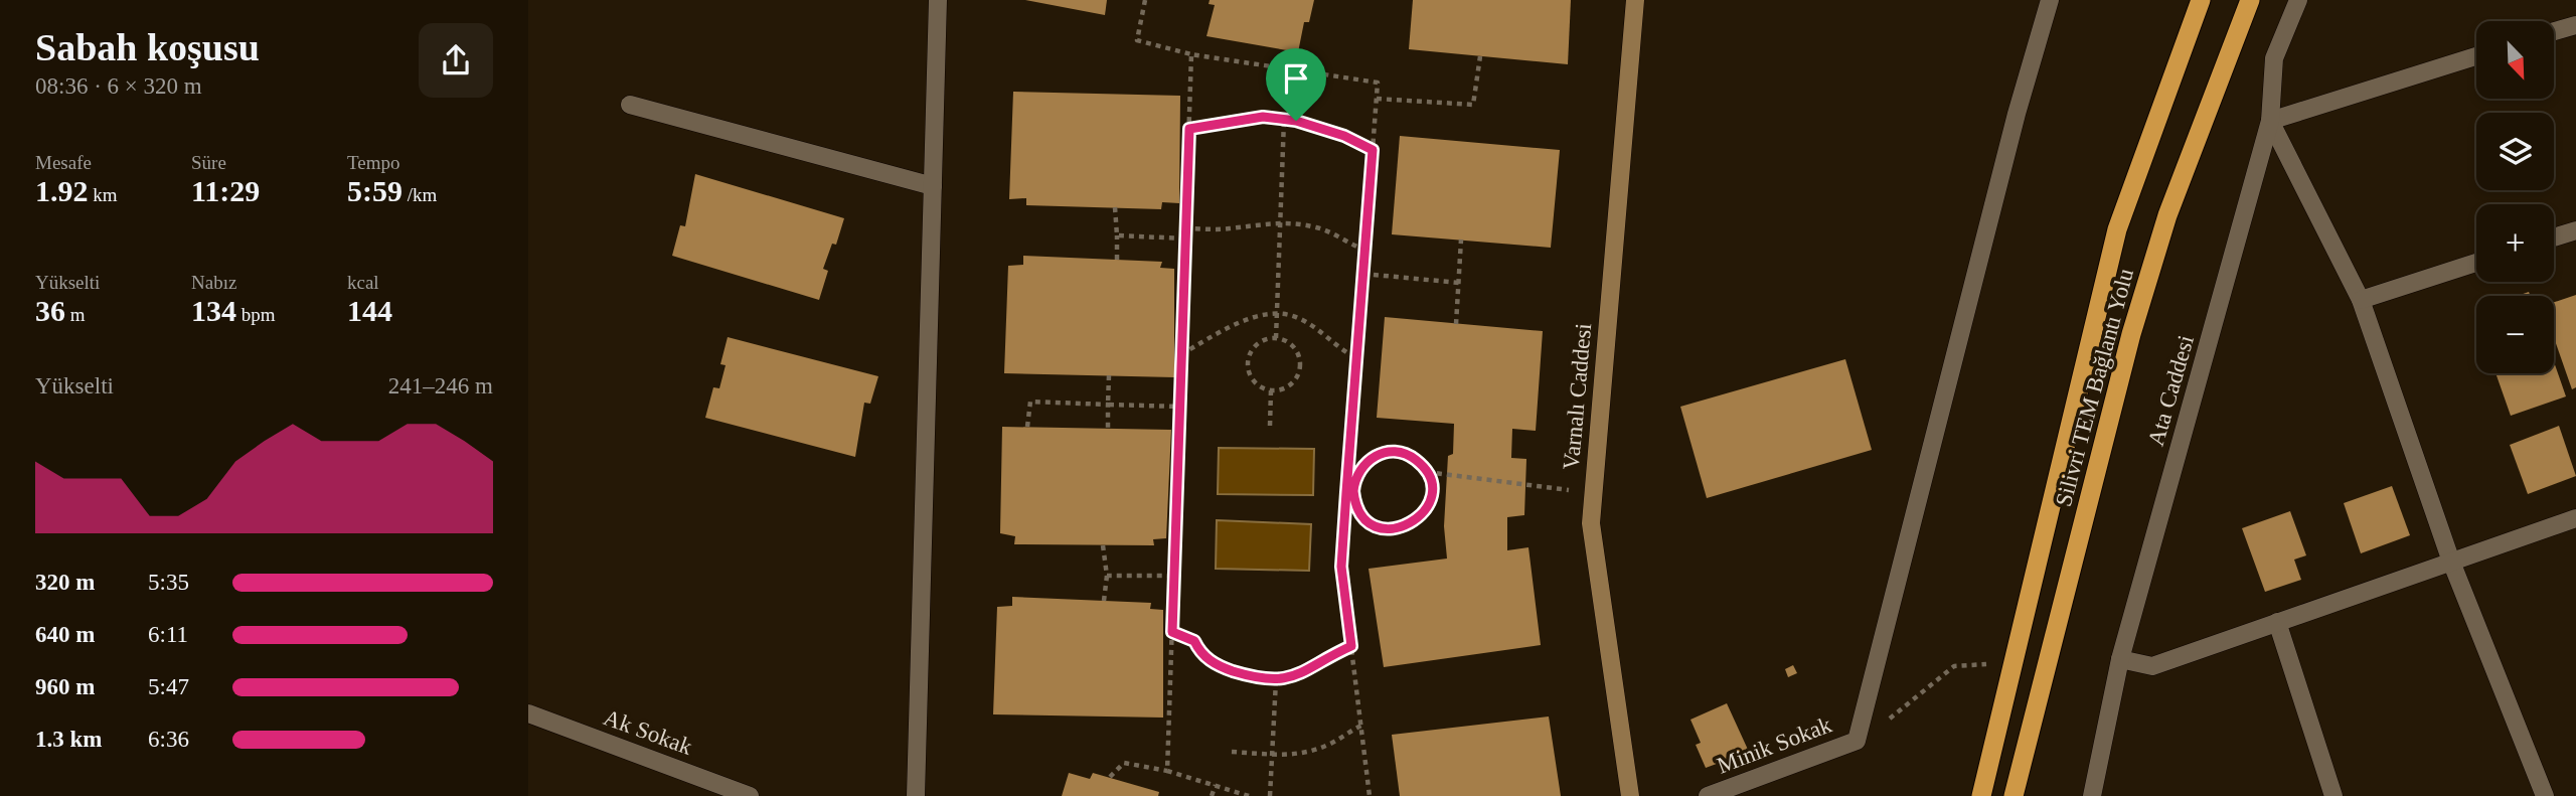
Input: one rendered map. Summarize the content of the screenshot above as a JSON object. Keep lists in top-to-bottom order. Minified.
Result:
{"streets":{"highway":["Silivri TEM Bağlantı Yolu"],"main road":["Varnalı Caddesi"],"street":["Ata Caddesi","Ak Sokak","Minik Sokak"]},"north":"bottom right","page":{"heading":["Sabah koşusu","08:36 · 6 × 320 m"],"map_buttons":["+","−"],"stats":[["Mesafe","1.92 km"],["Süre","11:29"],["Tempo","5:59 /km"],["Yükselti","36 m"],["Nabız","134 bpm"],["kcal","144"]],"chart":["Yükselti","241–246 m"],"list":[{"name":"320 m","note":"5:35"},{"name":"640 m","note":"6:11"},{"name":"960 m","note":"5:47"},{"name":"1.3 km","note":"6:36"}]}}
